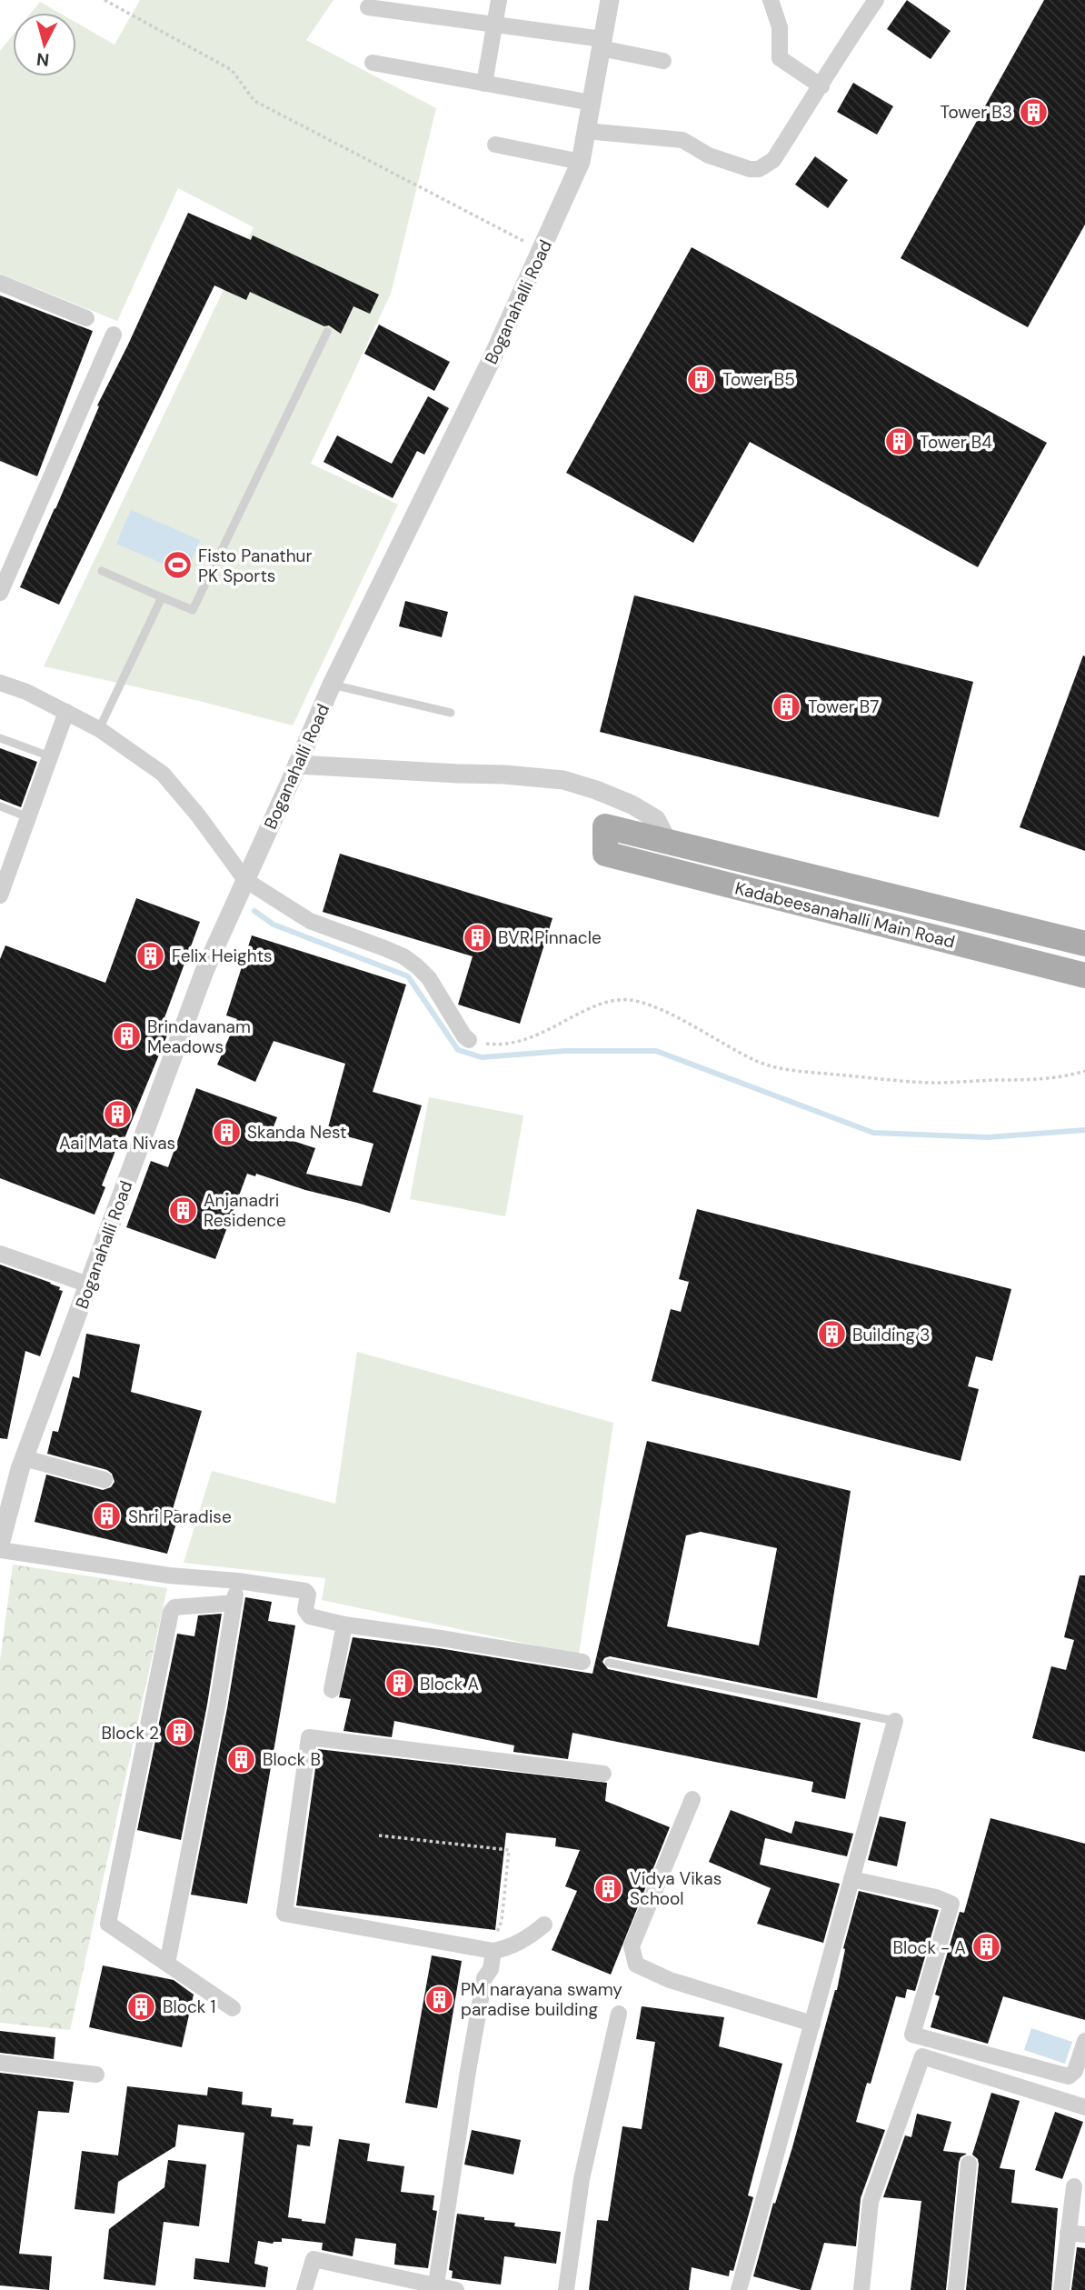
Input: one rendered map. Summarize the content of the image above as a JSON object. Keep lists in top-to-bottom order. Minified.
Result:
{"streets":{"main road":["Kadabeesanahalli Main Road"],"street":["Boganahalli Road"]},"places":{"building":["Tower B3","Tower B5","Tower B4","Tower B7","BVR Pinnacle","Felix Heights","Brindavanam Meadows","Aai Mata Nivas","Skanda Nest","Anjanadri Residence","Building 3","Shri Paradise","Block A","Block 2","Block B","Vidya Vikas School","Block - A","PM narayana swamy paradise building","Block 1"],"sports":["Fisto Panathur PK Sports"]},"north":"bottom"}
